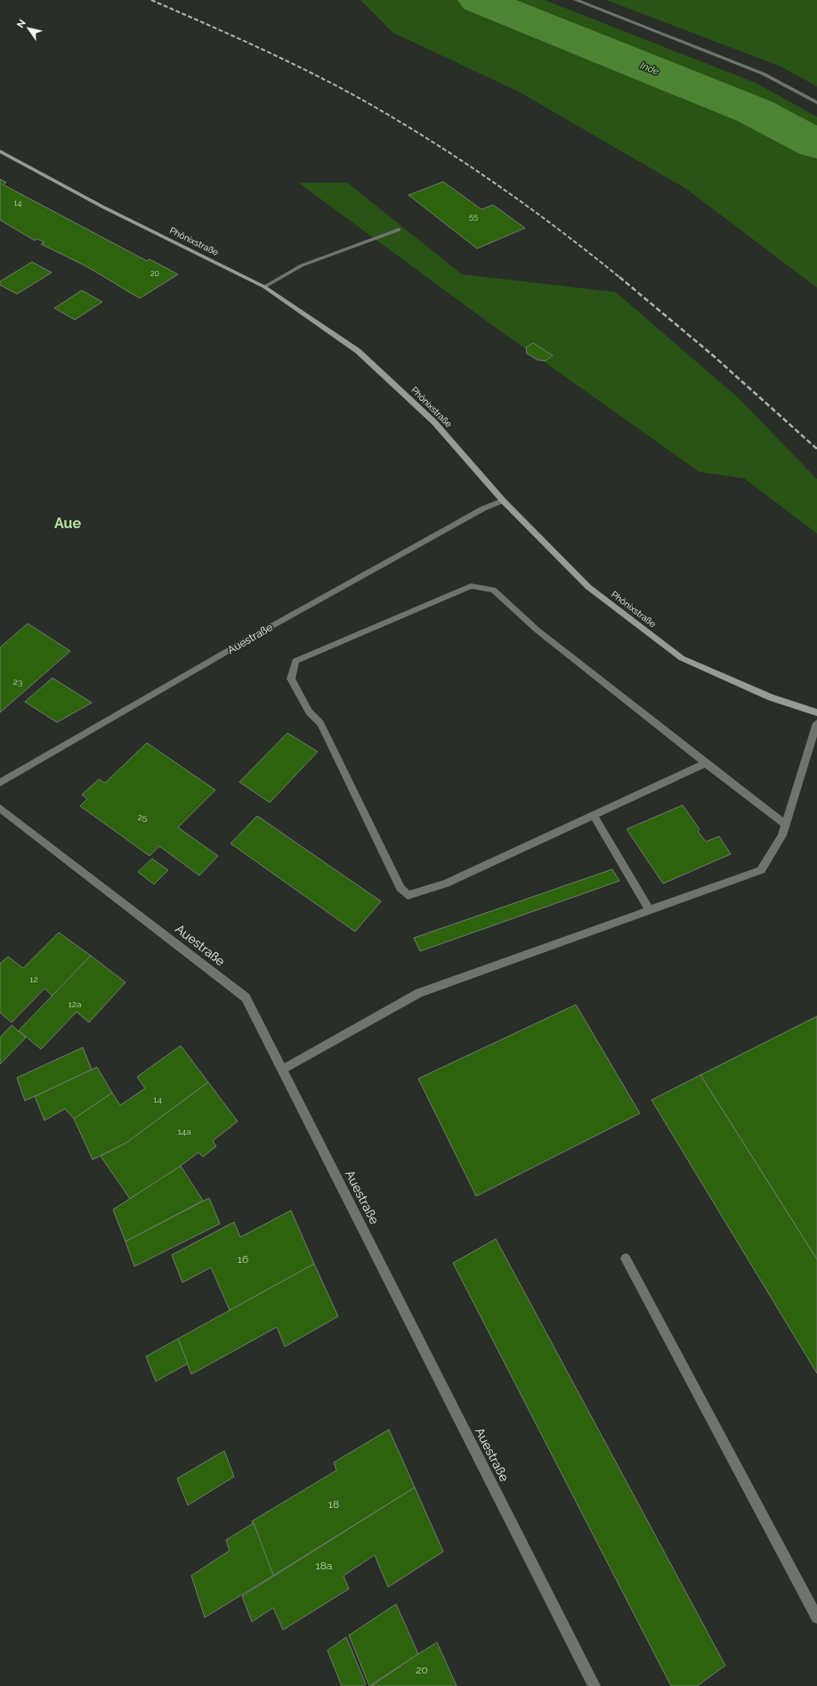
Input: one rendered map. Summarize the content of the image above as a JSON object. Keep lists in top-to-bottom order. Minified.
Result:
{"streets":{"main road":["Phönixstraße"],"street":["Auestraße"]},"crossings":[["Phönixstraße","Auestraße"]],"districts":["Aue"],"water":["Inde"],"house_numbers":["14","55","20","23","25","12","12a","14","14a","16","18","18a","20"],"north":"top left"}
